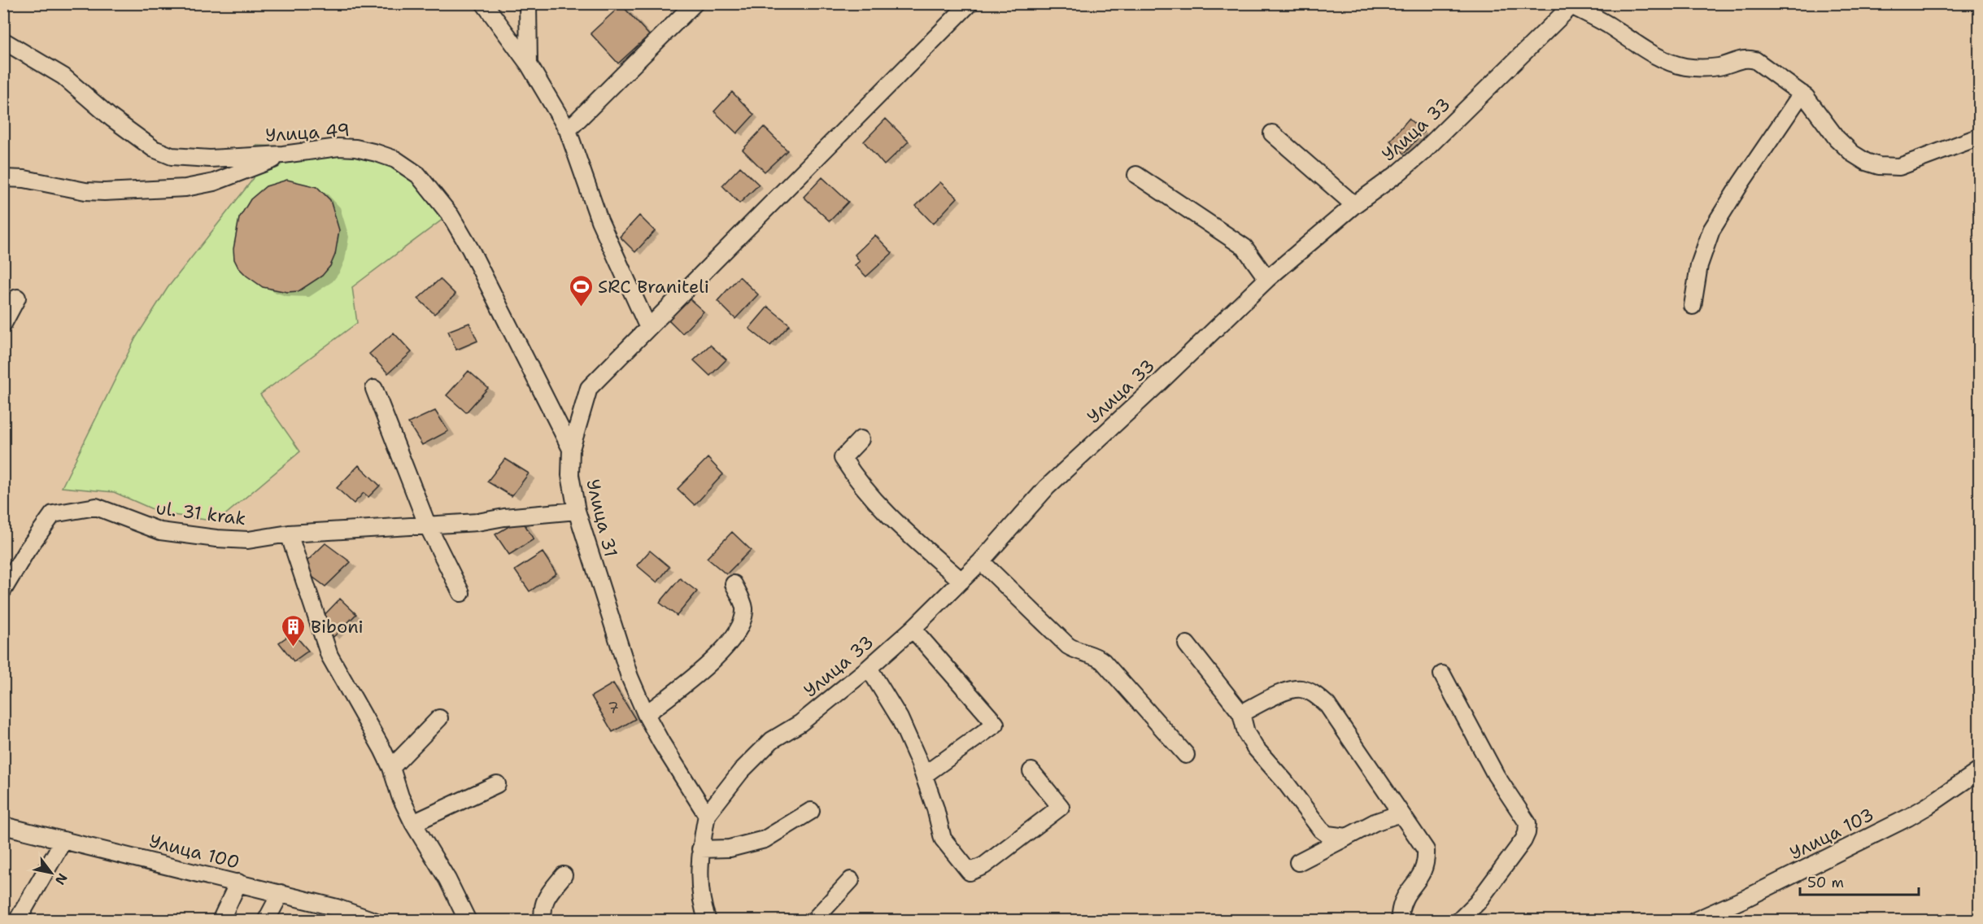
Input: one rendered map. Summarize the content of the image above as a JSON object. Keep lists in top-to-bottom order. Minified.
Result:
{"streets":{"street":["Улица 33","Улица 49","ul. 31 krak","Улица 31","Улица 103","Улица 100"]},"crossings":[["Улица 33","Улица 31"],["Улица 49","Улица 31"],["ul. 31 krak","Улица 31"]],"places":{"sports":["SRC Braniteli"],"building":["Biboni"]},"house_numbers":["7"],"scale_bar":"50 m","north":"bottom right"}
